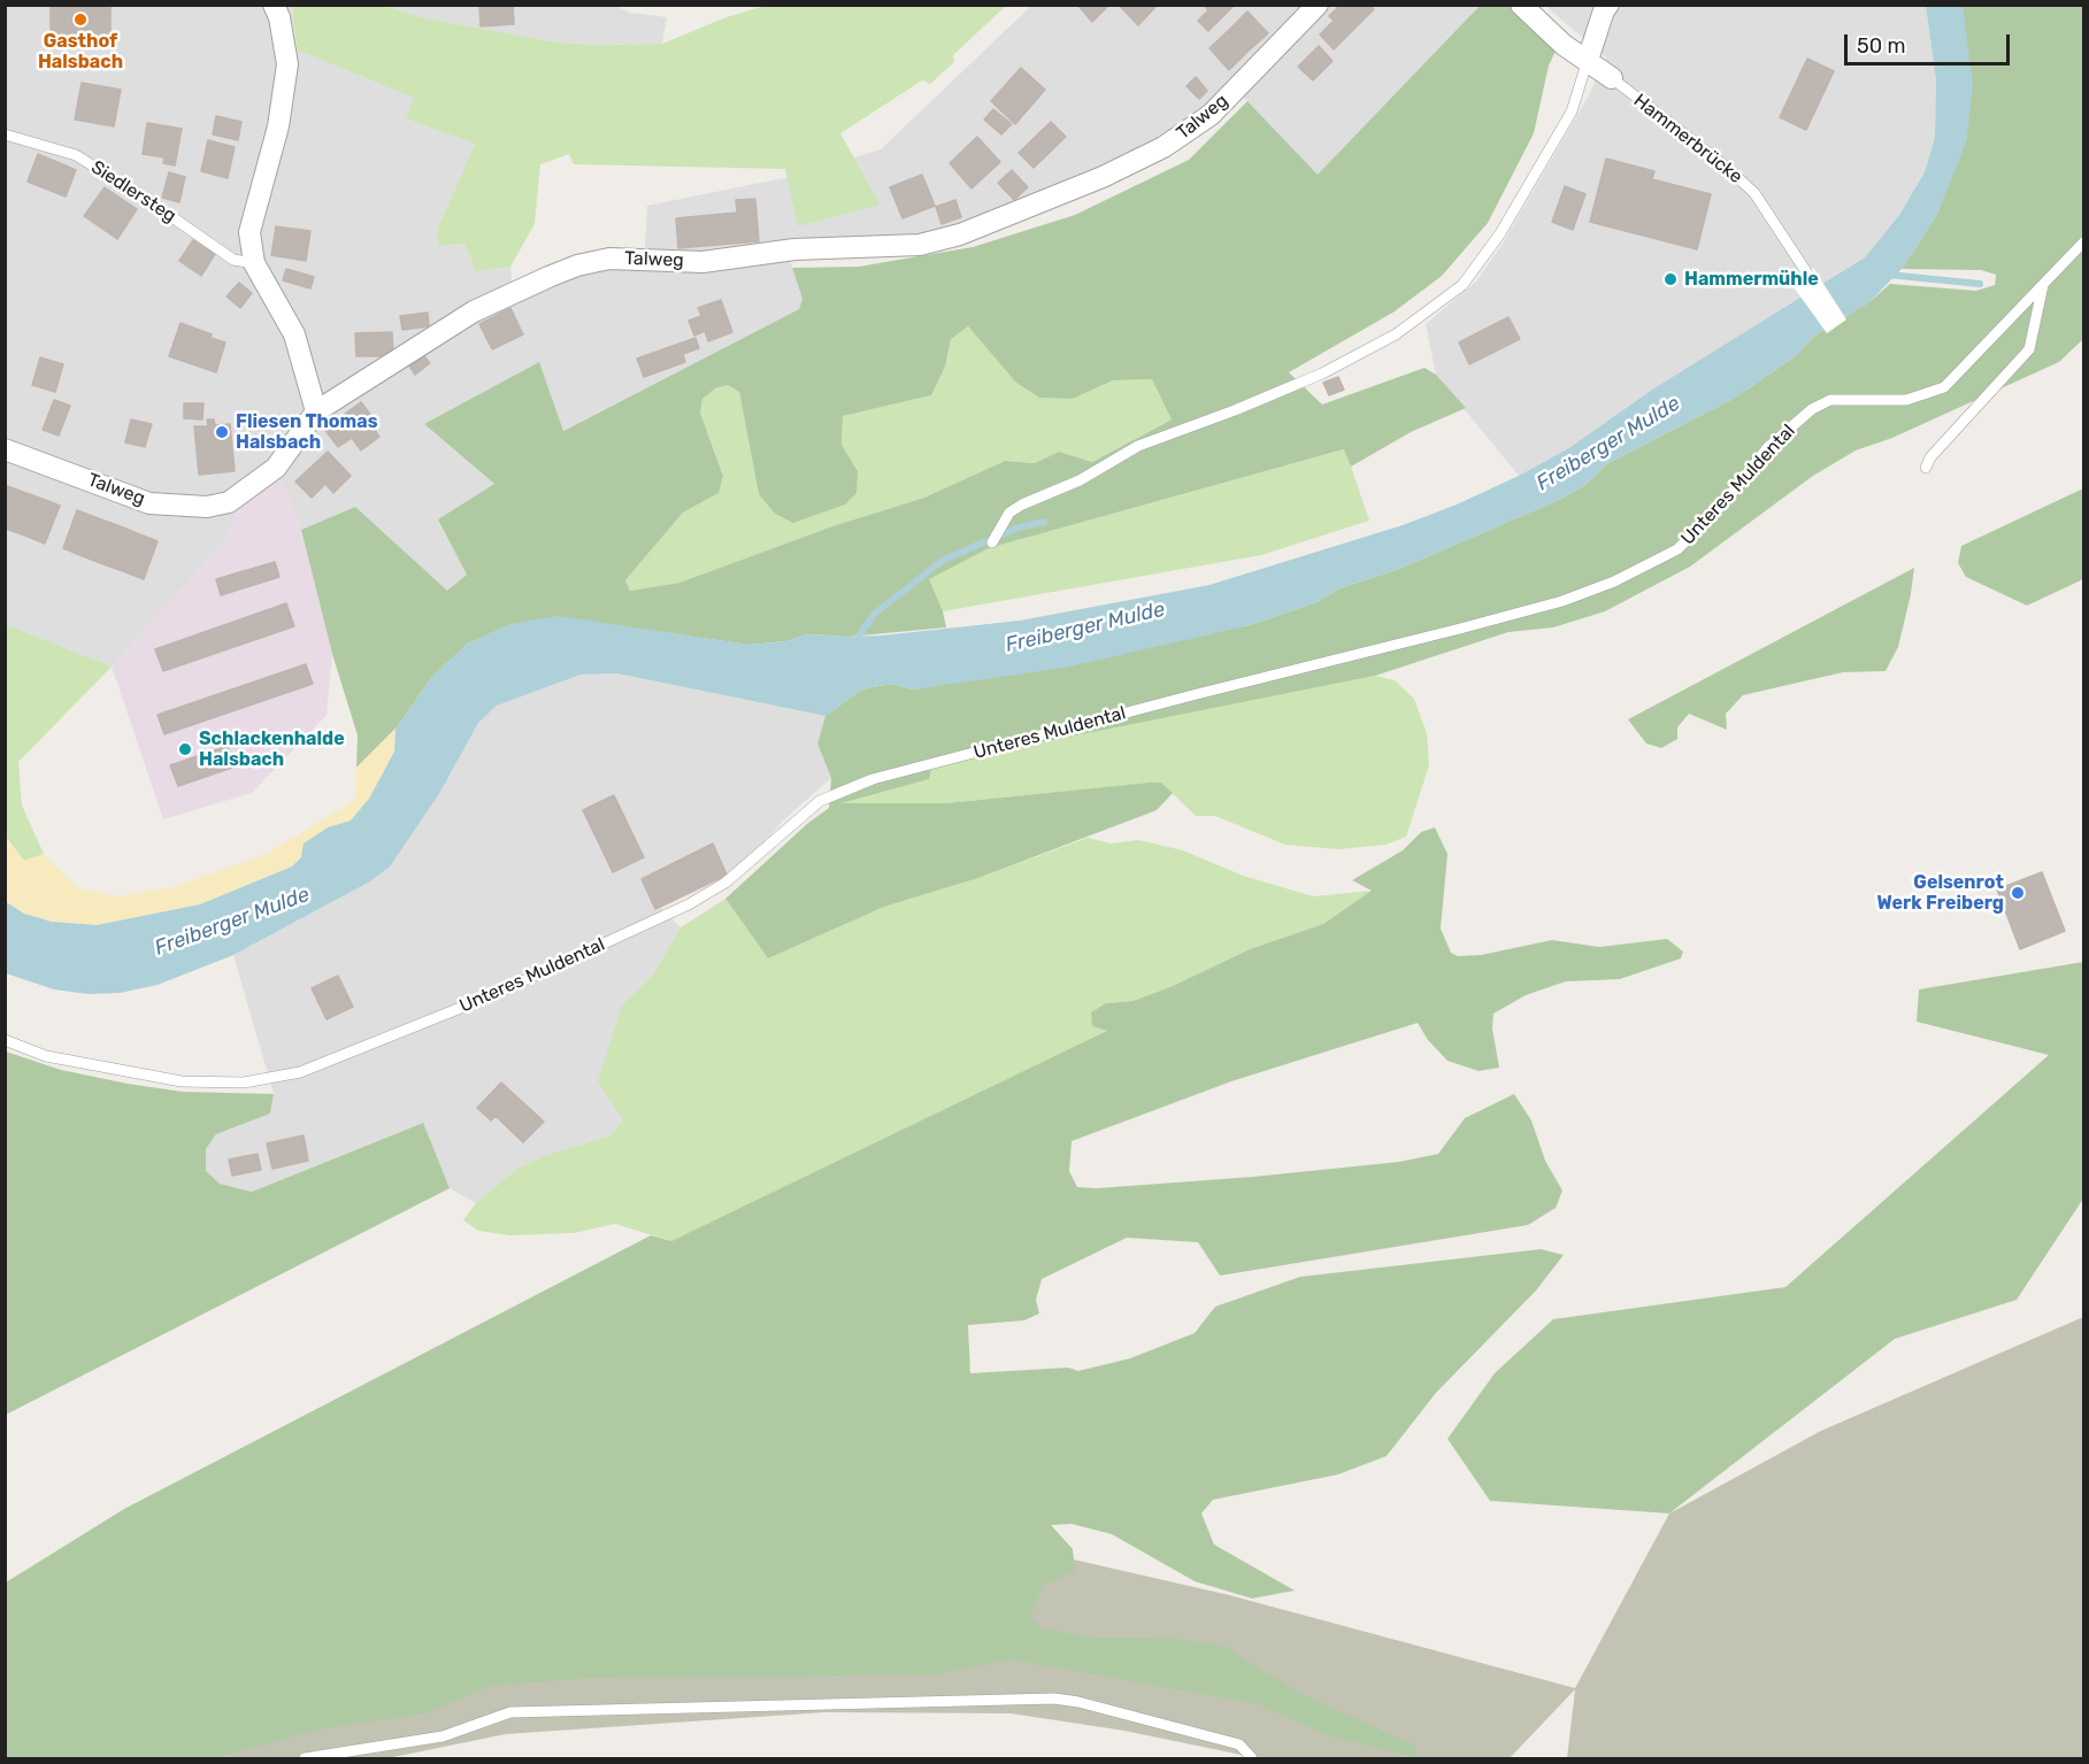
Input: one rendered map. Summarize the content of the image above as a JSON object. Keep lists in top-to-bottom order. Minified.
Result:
{"streets":{"street":["Talweg"],"lane":["Hammerbrücke","Siedlersteg","Unteres Muldental"]},"water":["Freiberger Mulde"],"places":["Gasthof Halsbach","Hammermühle","Fliesen Thomas Halsbach","Schlackenhalde Halsbach","Gelsenrot Werk Freiberg"],"scale_bar":"50 m"}
